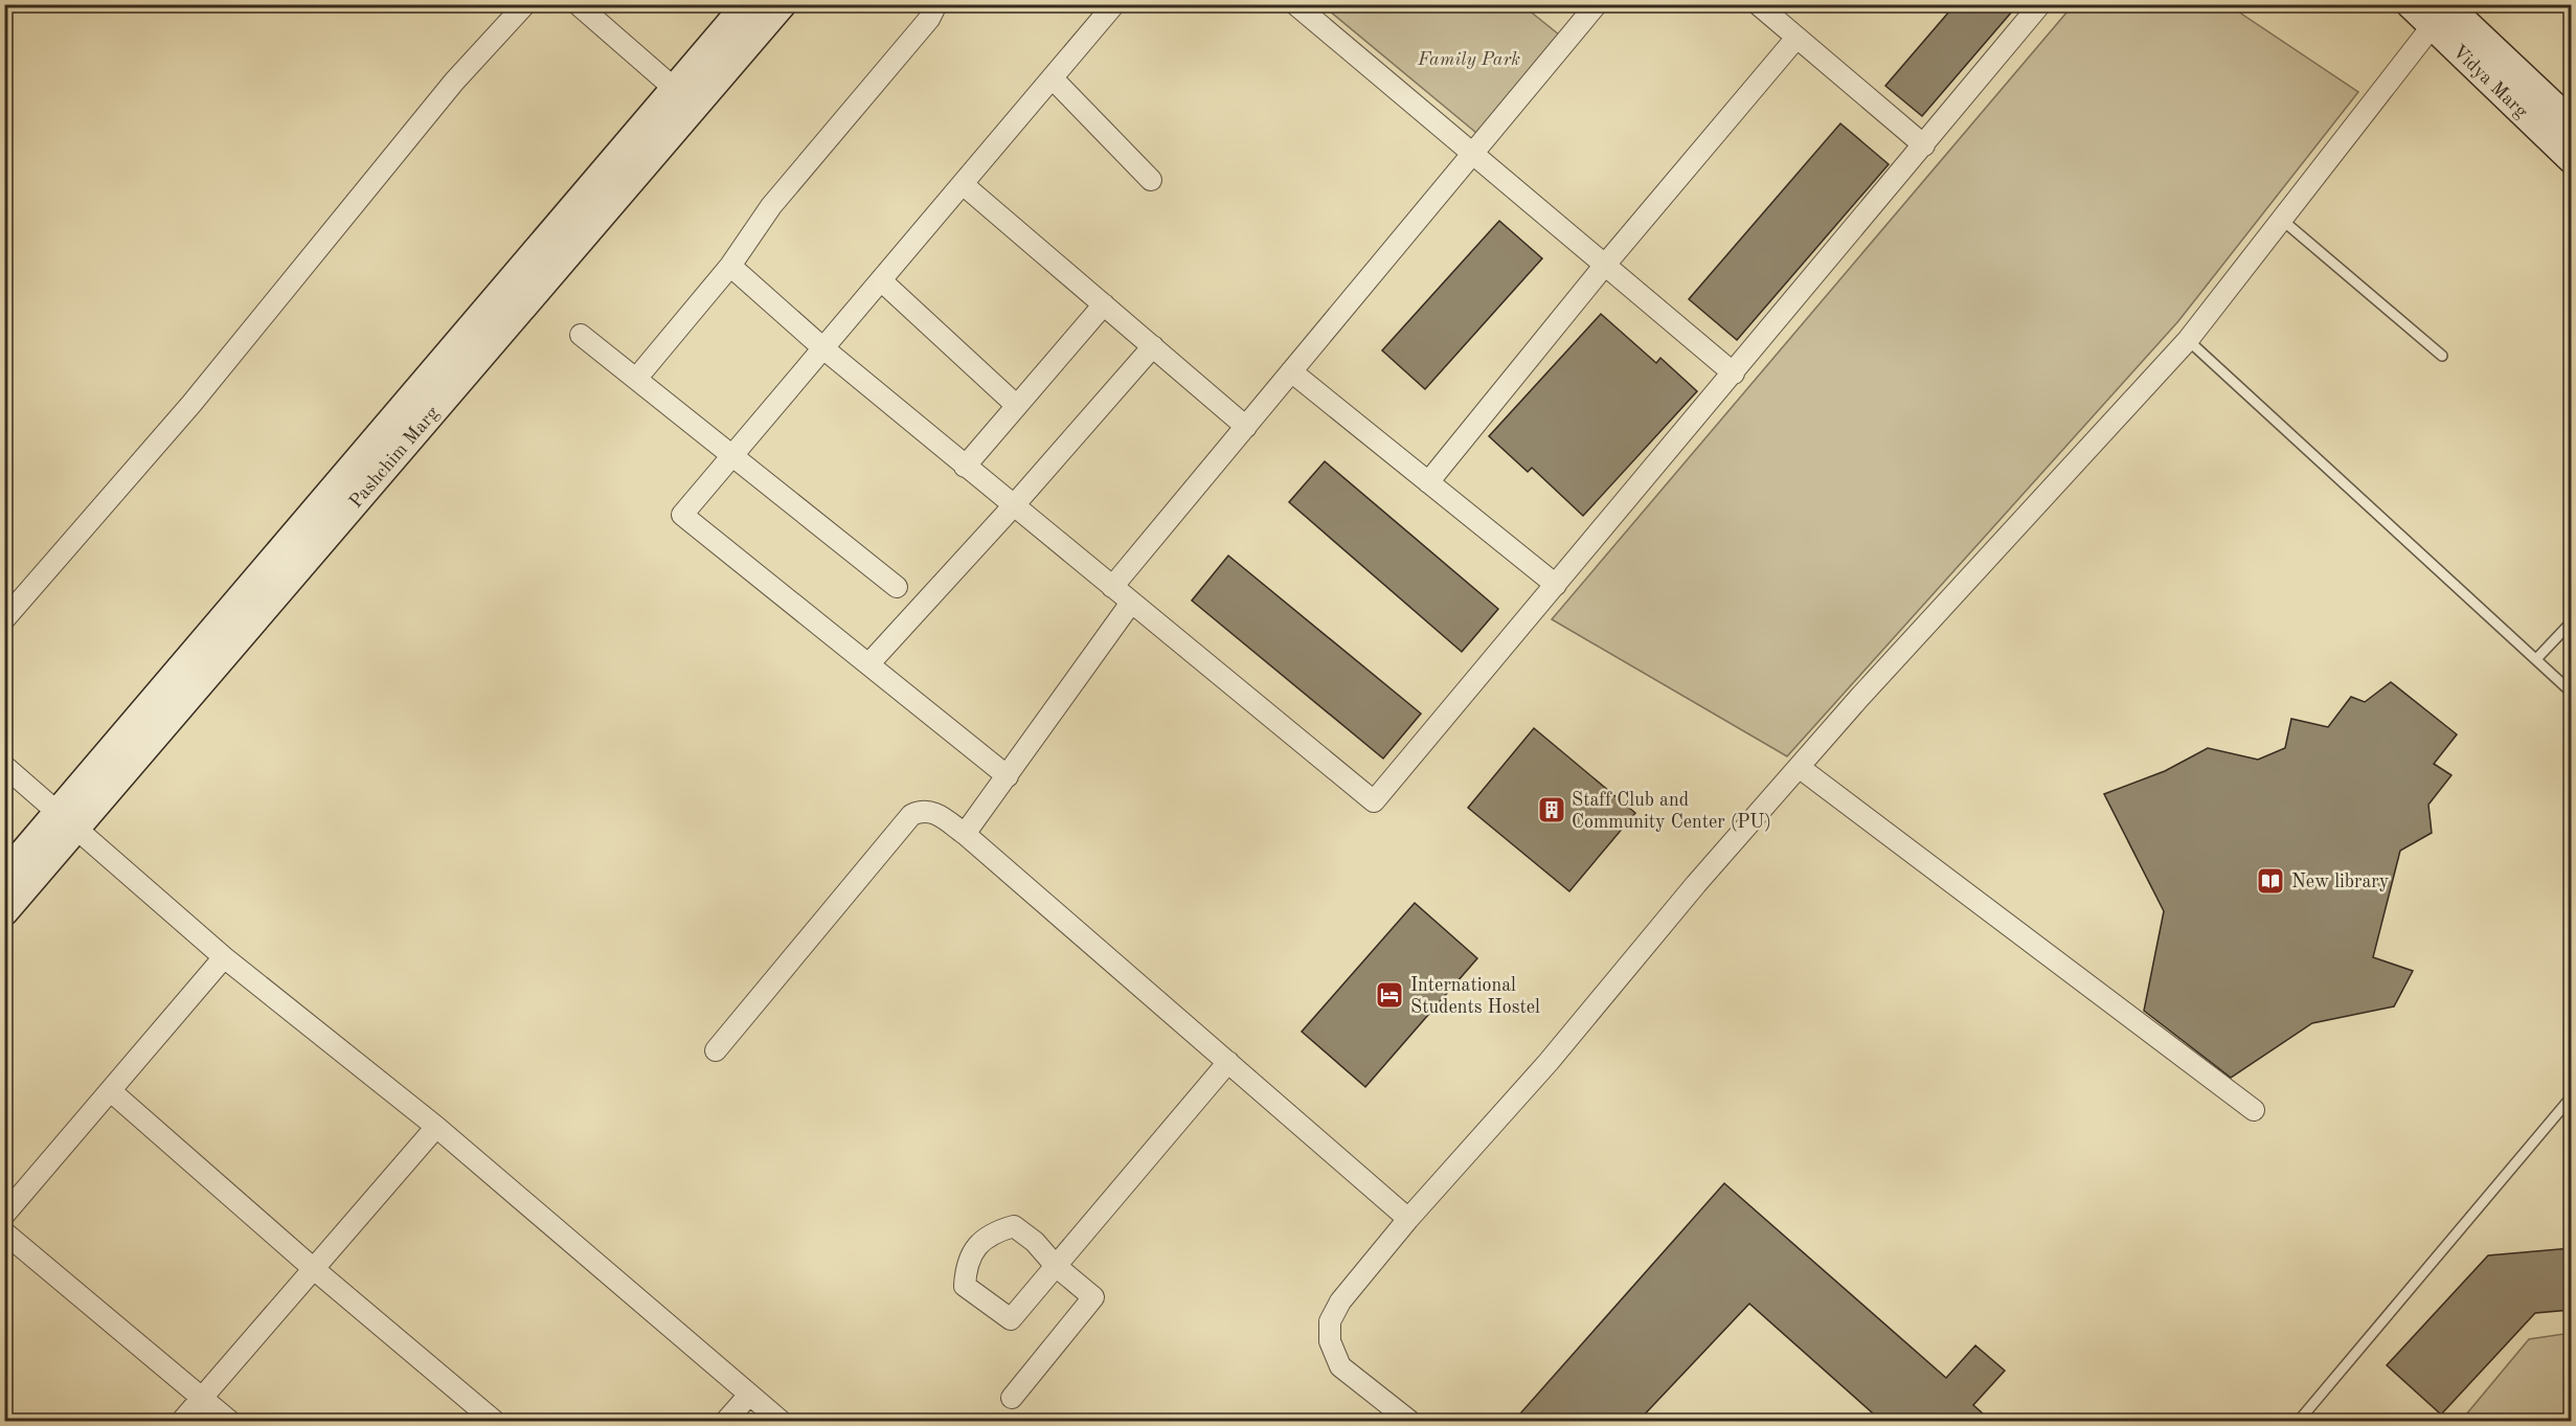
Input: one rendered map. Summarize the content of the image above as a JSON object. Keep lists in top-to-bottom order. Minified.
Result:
{"streets":{"main road":["Vidya Marg","Pashchim Marg"]},"parks":["Family Park"],"places":{"building":["Staff Club and Community Center (PU)"],"library":["New library"],"hotel":["International Students Hostel"]}}
